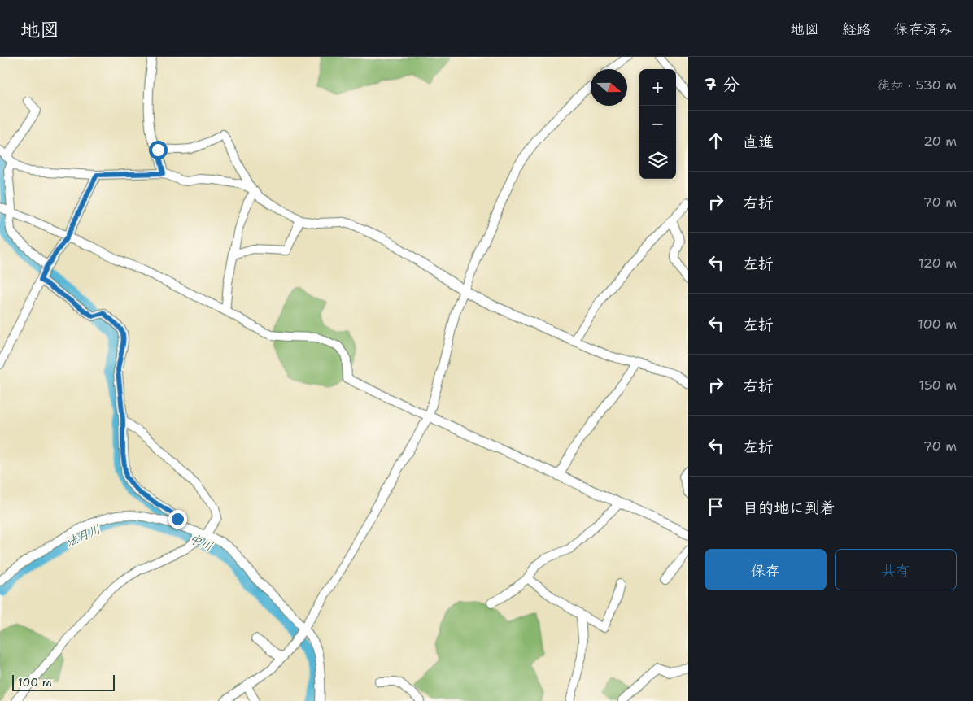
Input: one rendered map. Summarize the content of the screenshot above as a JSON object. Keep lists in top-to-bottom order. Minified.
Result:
{"water":["法月川","中川"],"scale_bar":"100 m","north":"right","page":{"header":"地図","nav":["地図","経路","保存済み"],"heading":["7 分","徒歩 · 530 m"],"map_buttons":["+","−"],"list":[["直進","20 m"],["右折","70 m"],["左折","120 m"],["左折","100 m"],["右折","150 m"],["左折","70 m"],"目的地に到着"],"buttons":["保存","共有"],"scale":"100 m"}}
